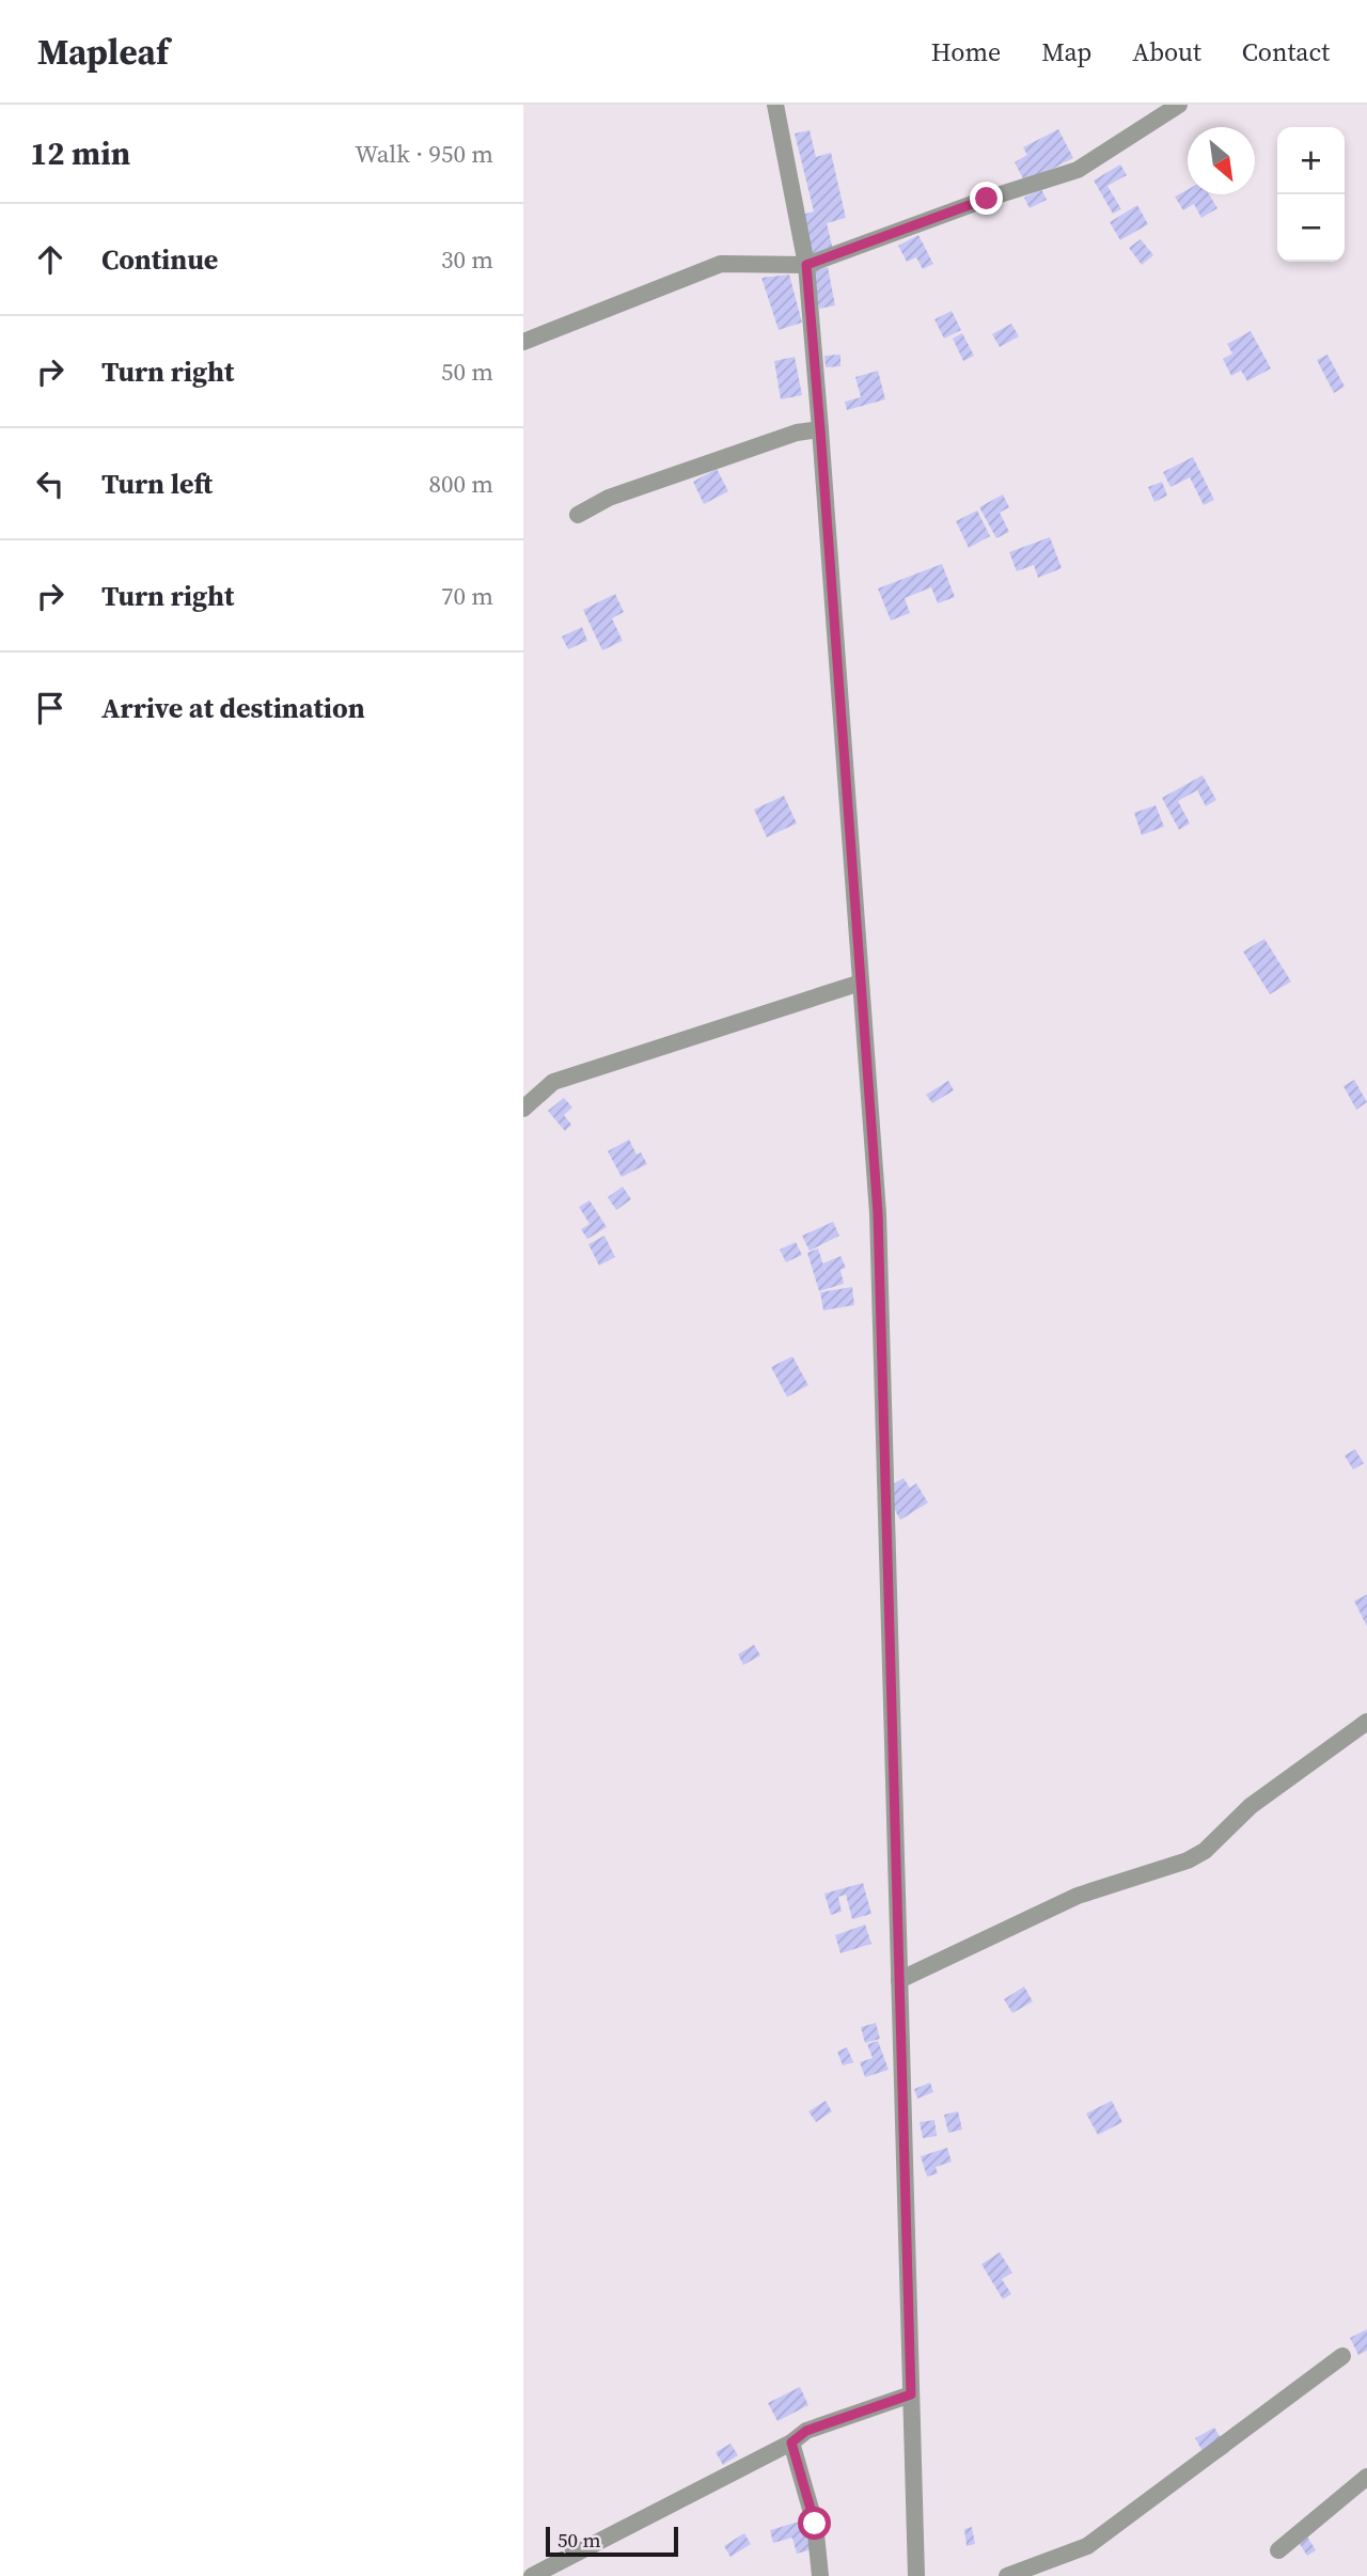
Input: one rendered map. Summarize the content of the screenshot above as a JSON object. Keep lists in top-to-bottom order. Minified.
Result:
{"scale_bar":"50 m","north":"bottom right","page":{"header":"Mapleaf","nav":["Home","Map","About","Contact"],"heading":["12 min","Walk · 950 m"],"map_buttons":["+","−"],"list":[["Continue","30 m"],["Turn right","50 m"],["Turn left","800 m"],["Turn right","70 m"],"Arrive at destination"],"scale":"50 m"}}
